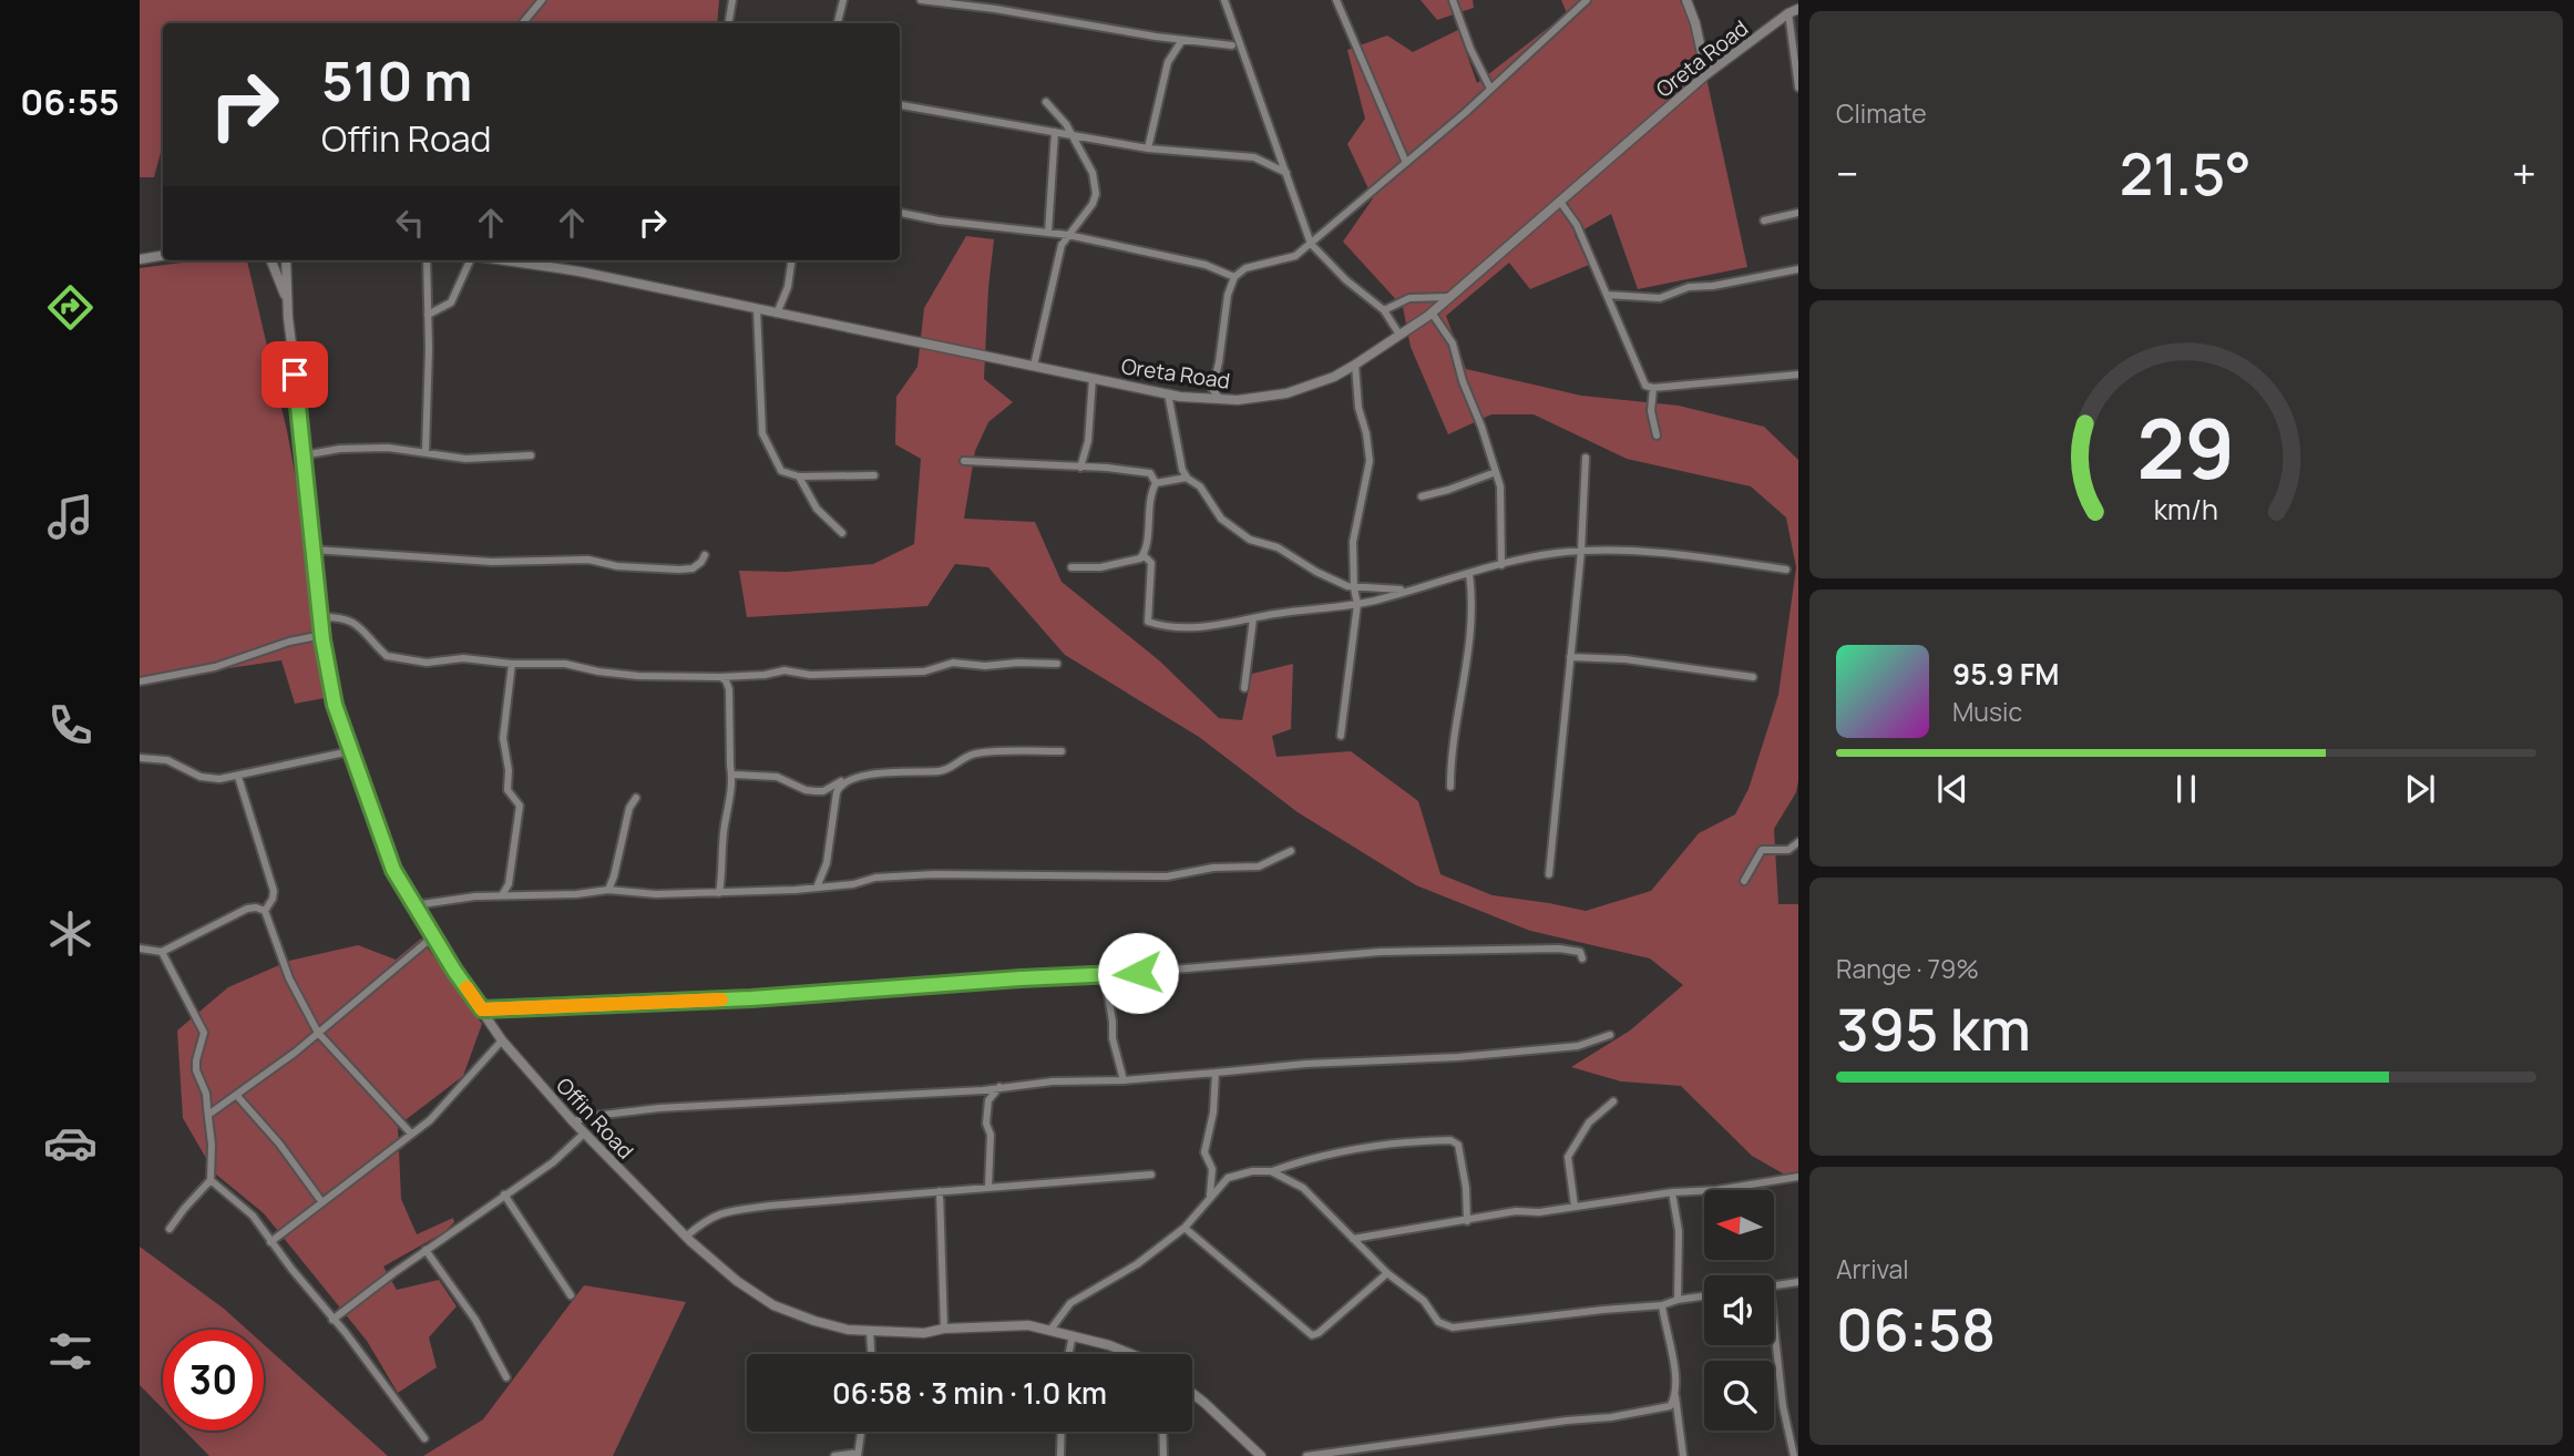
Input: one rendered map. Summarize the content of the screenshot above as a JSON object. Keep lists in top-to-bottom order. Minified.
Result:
{"streets":{"street":["Oreta Road","Offin Road"]},"north":"left","page":{"tabs":"06:55","tile":["Climate",["Range · 79%","395 km"],["Arrival","06:58"]],"turn":["510 m","Offin Road"],"heat":["−","21.5°","+"],"song":["95.9 FM","Music"],"limit":"30","trip":"06:58 · 3 min · 1.0 km","gauge":["29","km/h"]}}
